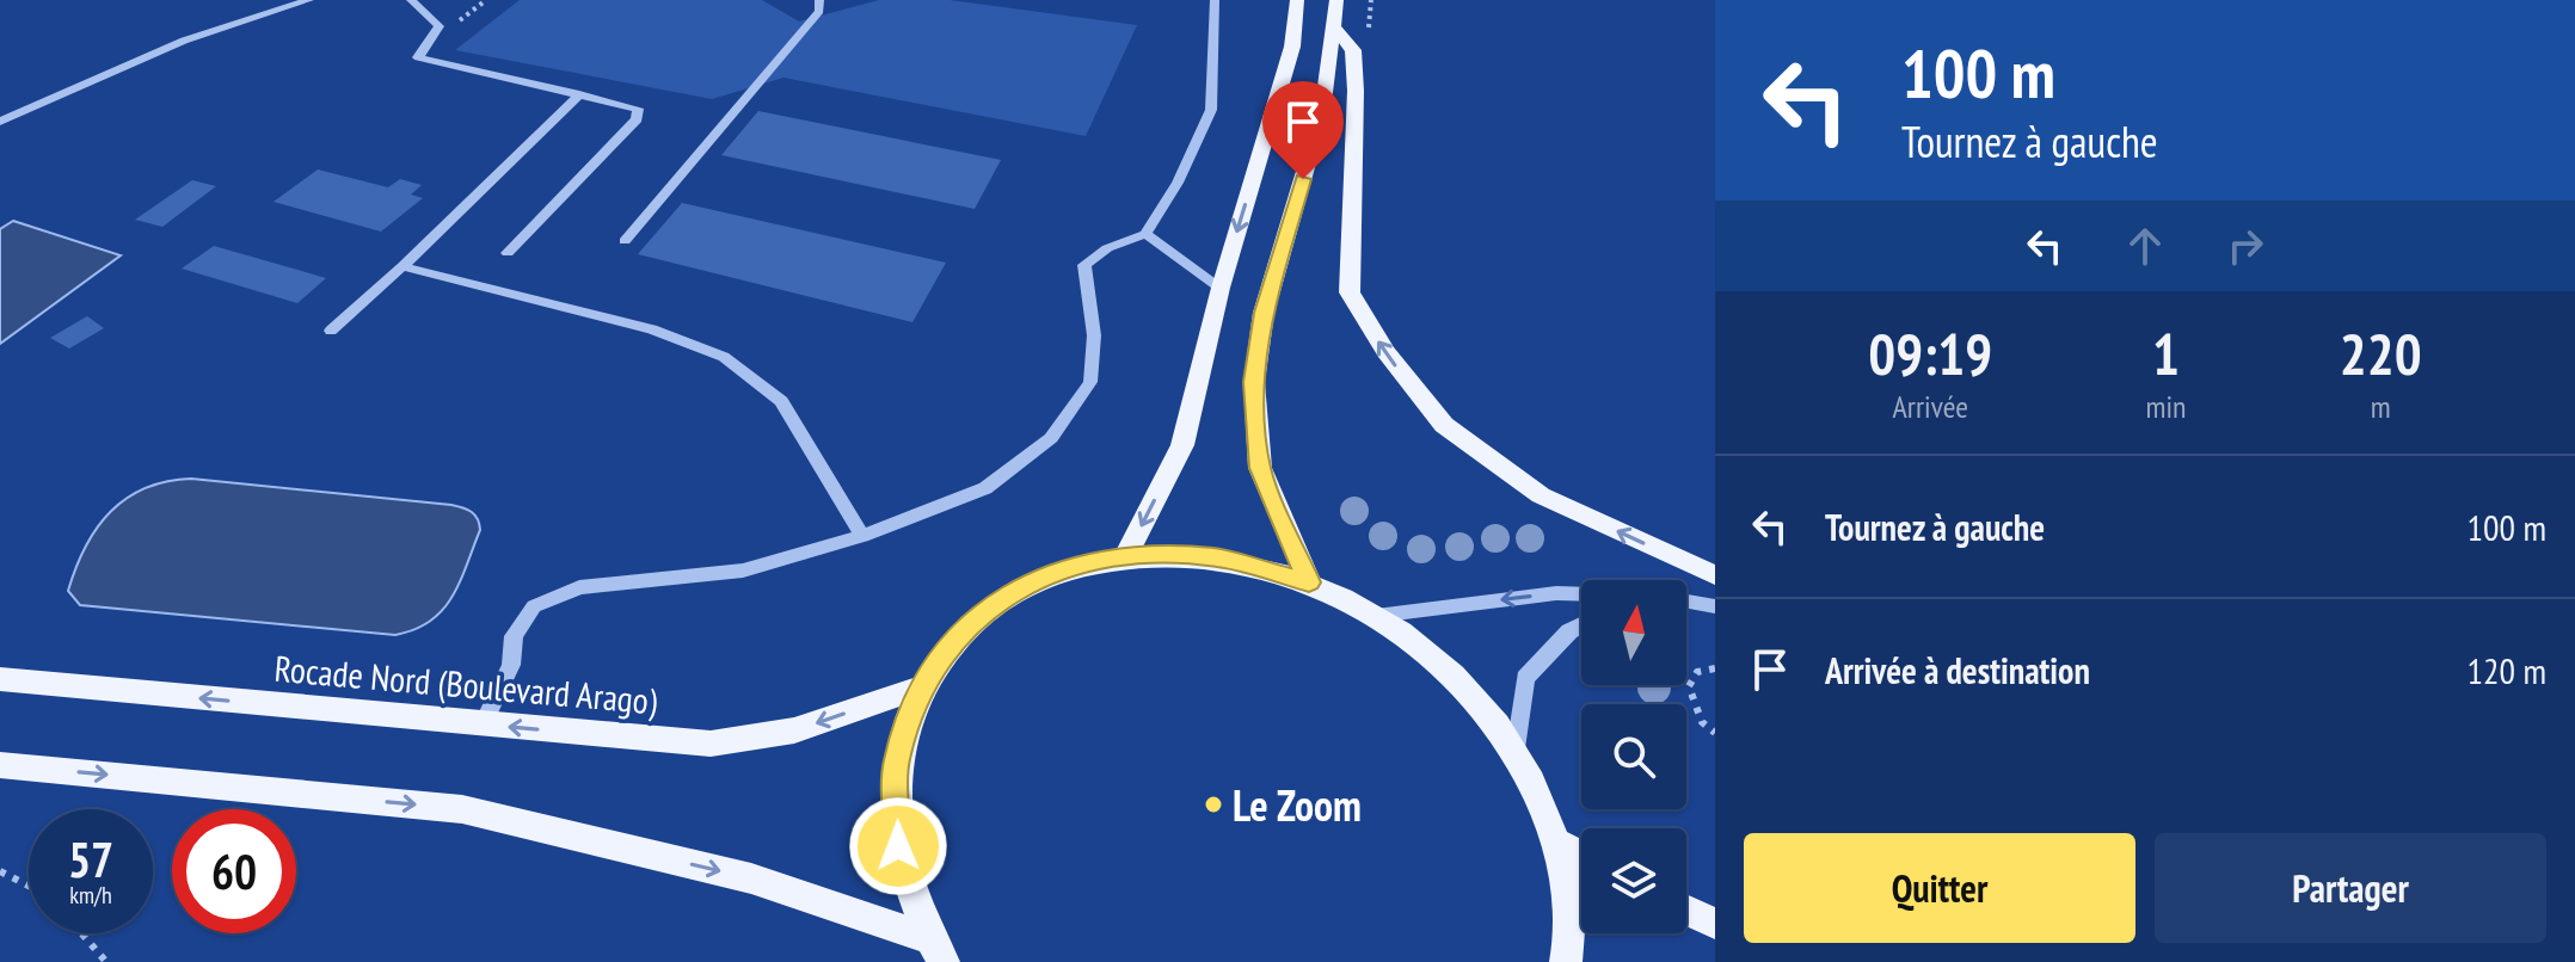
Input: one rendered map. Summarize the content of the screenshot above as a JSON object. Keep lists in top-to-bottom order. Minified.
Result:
{"streets":{"main road":["Rocade Nord (Boulevard Arago)"]},"places":["Le Zoom"],"north":"top","page":{"turn":["100 m","Tournez à gauche"],"eta":["09:19","Arrivée","1","min","220","m"],"list":[{"name":"Tournez à gauche","value":"100 m"},{"name":"Arrivée à destination","value":"120 m"}],"speed":"57 km/h","limit":"60","buttons":["Quitter","Partager"]}}
